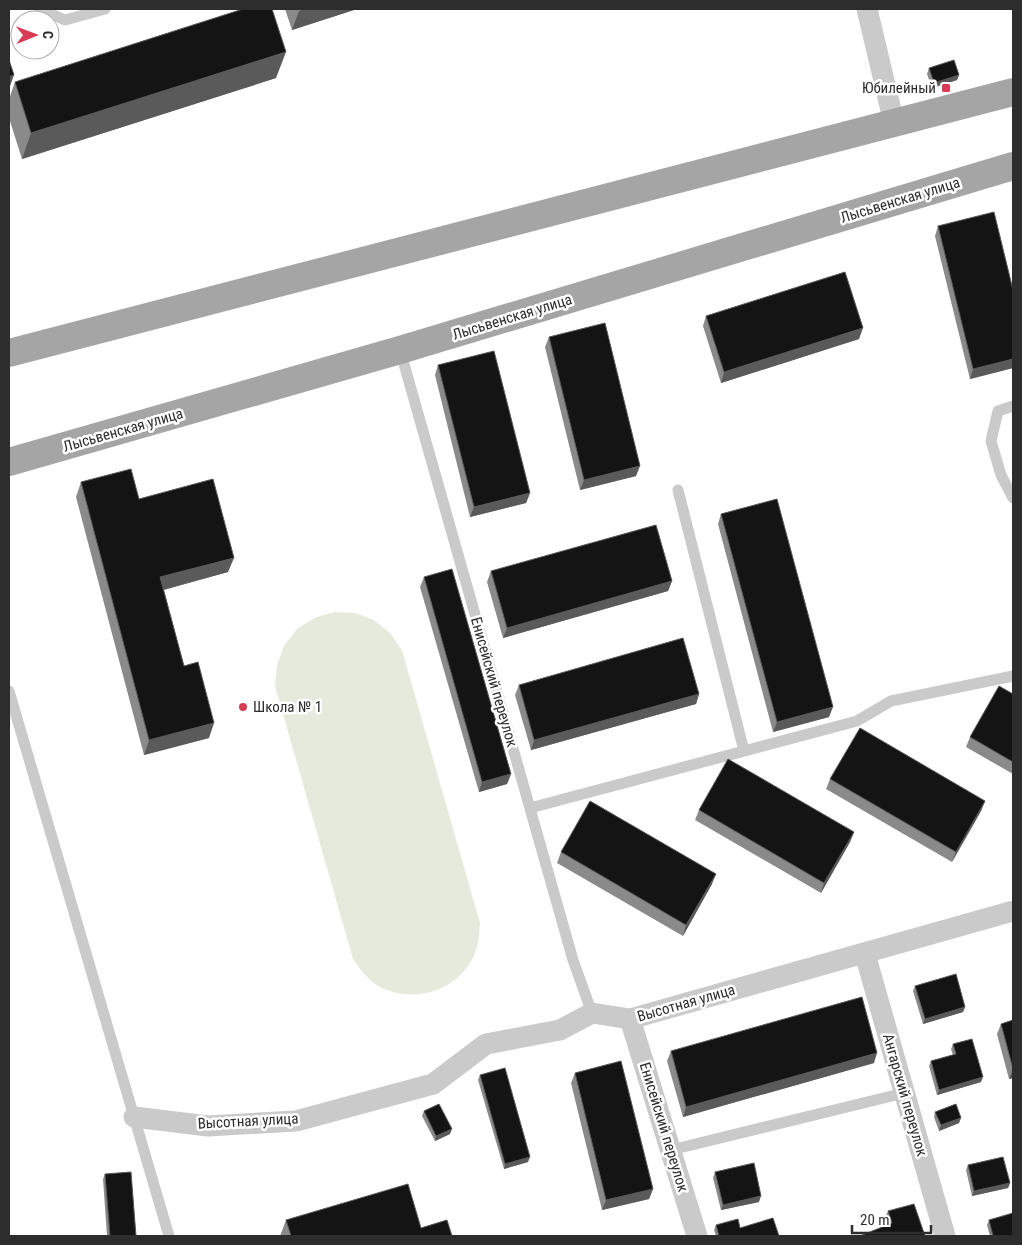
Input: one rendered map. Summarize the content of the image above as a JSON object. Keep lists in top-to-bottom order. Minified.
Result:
{"streets":{"main road":["Лысьвенская улица"],"street":["Енисейский переулок","Высотная улица","Ангарский переулок"]},"crossings":[["Лысьвенская улица","Енисейский переулок"],["Енисейский переулок","Высотная улица"],["Высотная улица","Ангарский переулок"]],"places":{"transit":["Юбилейный"],"other":["Школа № 1"]},"scale_bar":"20 m","north":"right"}
